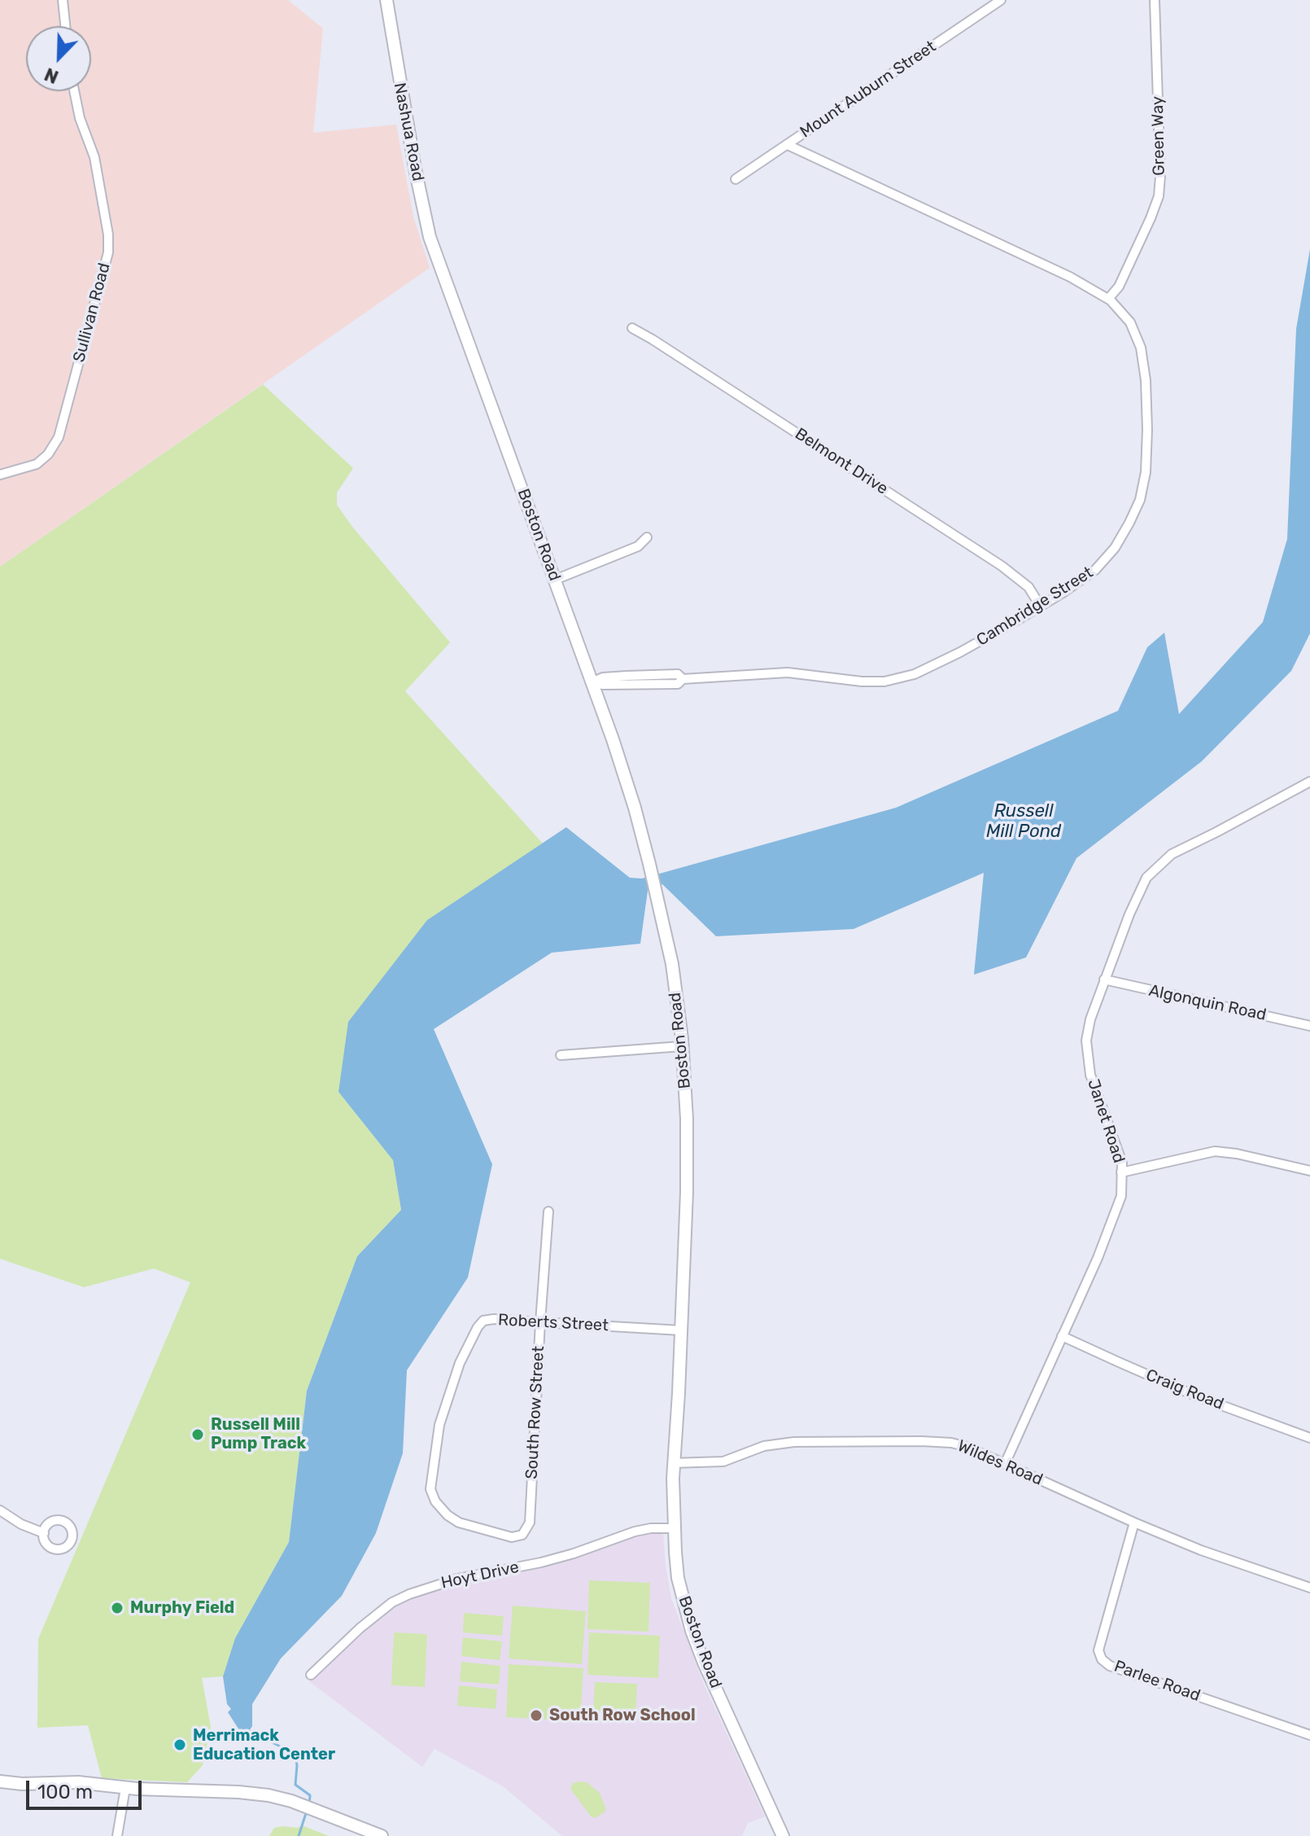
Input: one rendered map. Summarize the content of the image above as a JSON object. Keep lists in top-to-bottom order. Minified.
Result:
{"streets":{"main road":["Nashua Road","Boston Road"],"street":["Mount Auburn Street","Green Way","Sullivan Road","Belmont Drive","Cambridge Street","Algonquin Road","Janet Road","Roberts Street","Craig Road","South Row Street","Wildes Road","Hoyt Drive","Parlee Road"]},"crossings":[["Mount Auburn Street","Cambridge Street"],["Nashua Road","Boston Road"],["Green Way","Cambridge Street"],["Belmont Drive","Cambridge Street"],["Boston Road","Cambridge Street"],["Boston Road","Roberts Street"],["Boston Road","Wildes Road"],["Boston Road","Hoyt Drive"],["Algonquin Road","Janet Road"],["Janet Road","Craig Road"],["Janet Road","Wildes Road"],["Roberts Street","South Row Street"],["Wildes Road","Parlee Road"]],"water":["Russell Mill Pond"],"places":["Russell Mill Pump Track","Murphy Field","South Row School","Merrimack Education Center"],"scale_bar":"100 m","north":"bottom left"}
